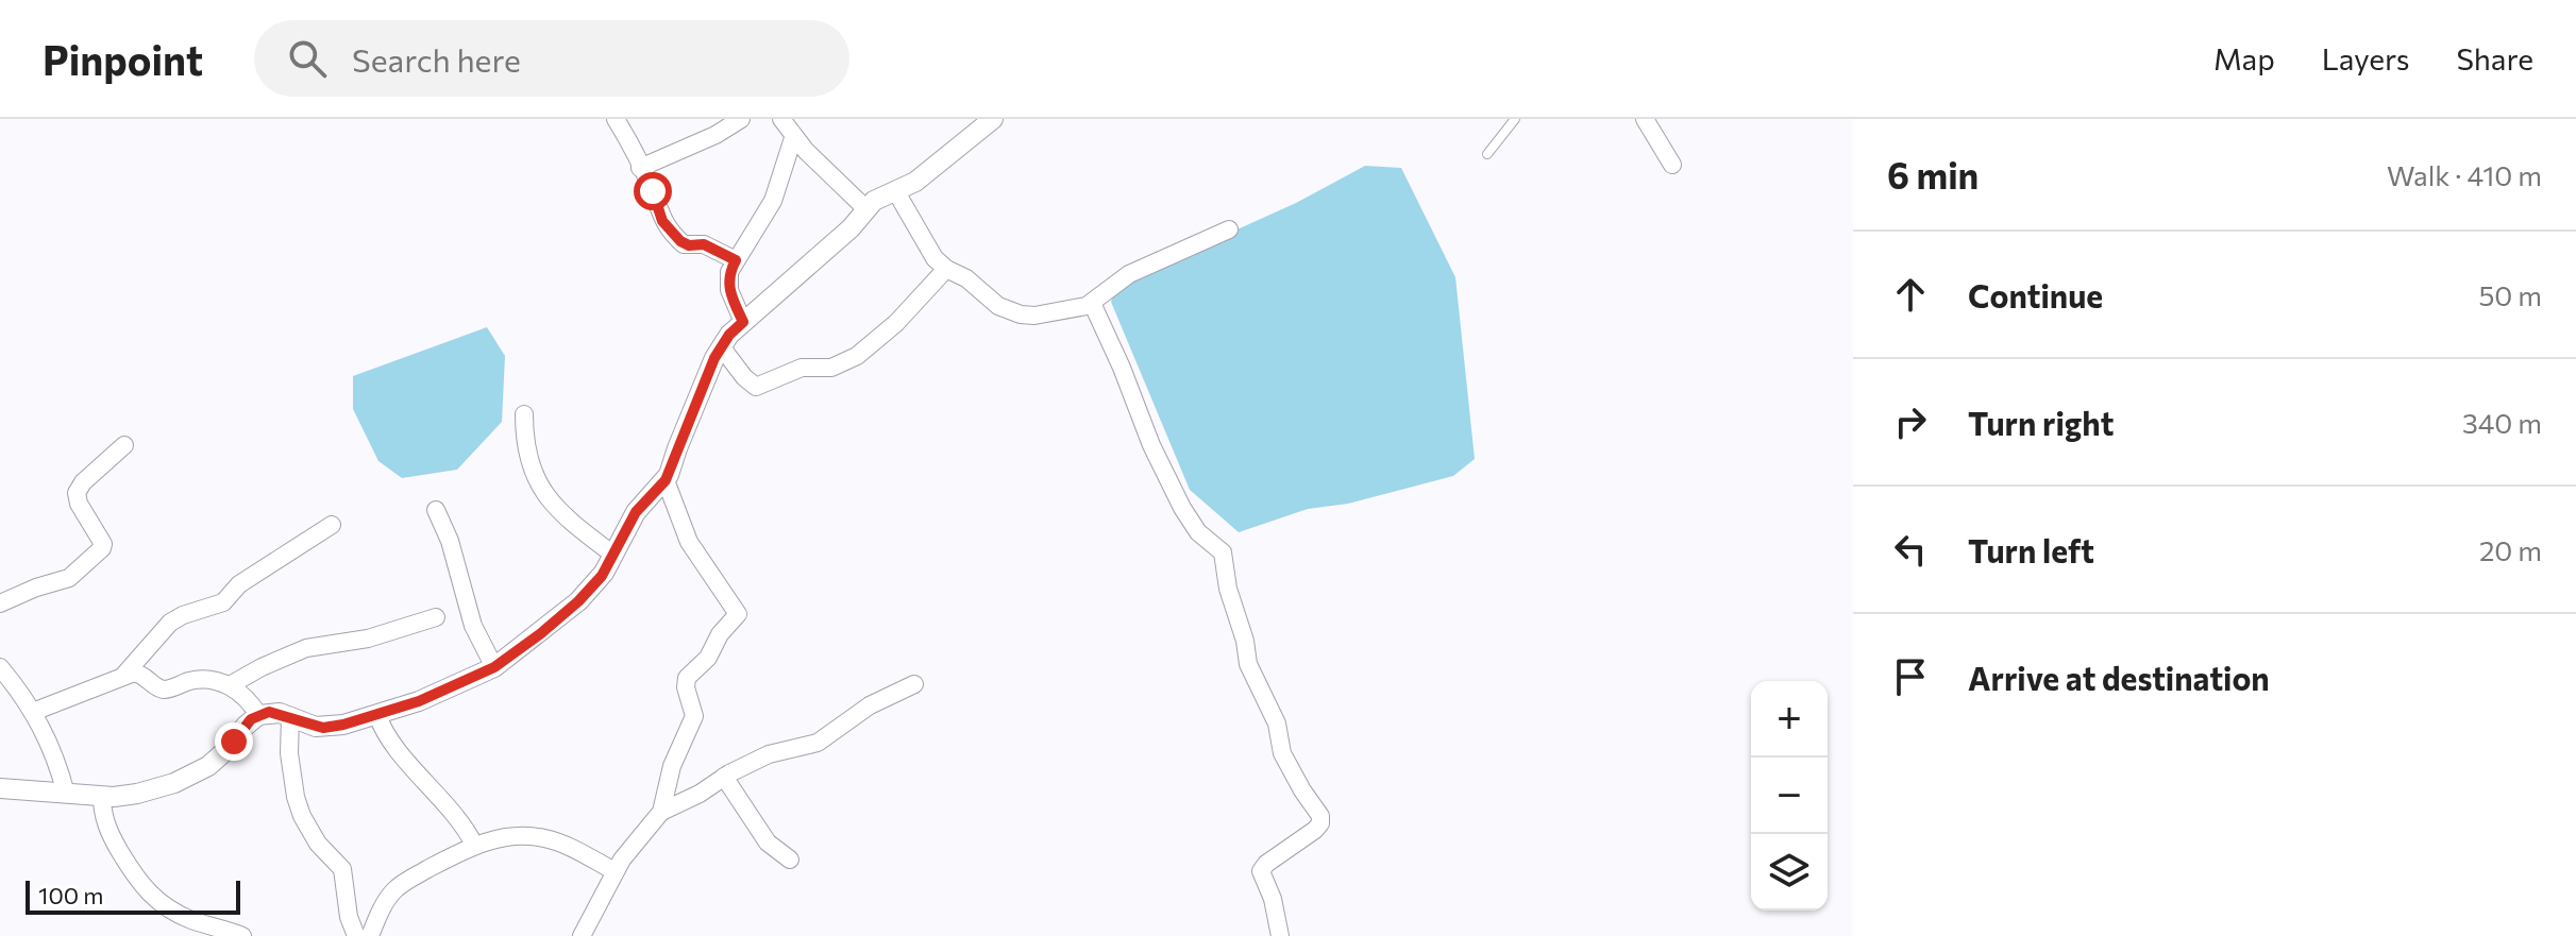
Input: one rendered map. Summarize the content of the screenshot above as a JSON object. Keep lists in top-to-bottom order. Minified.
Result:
{"scale_bar":"100 m","page":{"header":"Pinpoint","search":"Search here","nav":["Map","Layers","Share"],"heading":["6 min","Walk · 410 m"],"list":[["Continue","50 m"],["Turn right","340 m"],["Turn left","20 m"],"Arrive at destination"],"map_buttons":["+","−"],"scale":"100 m"}}
